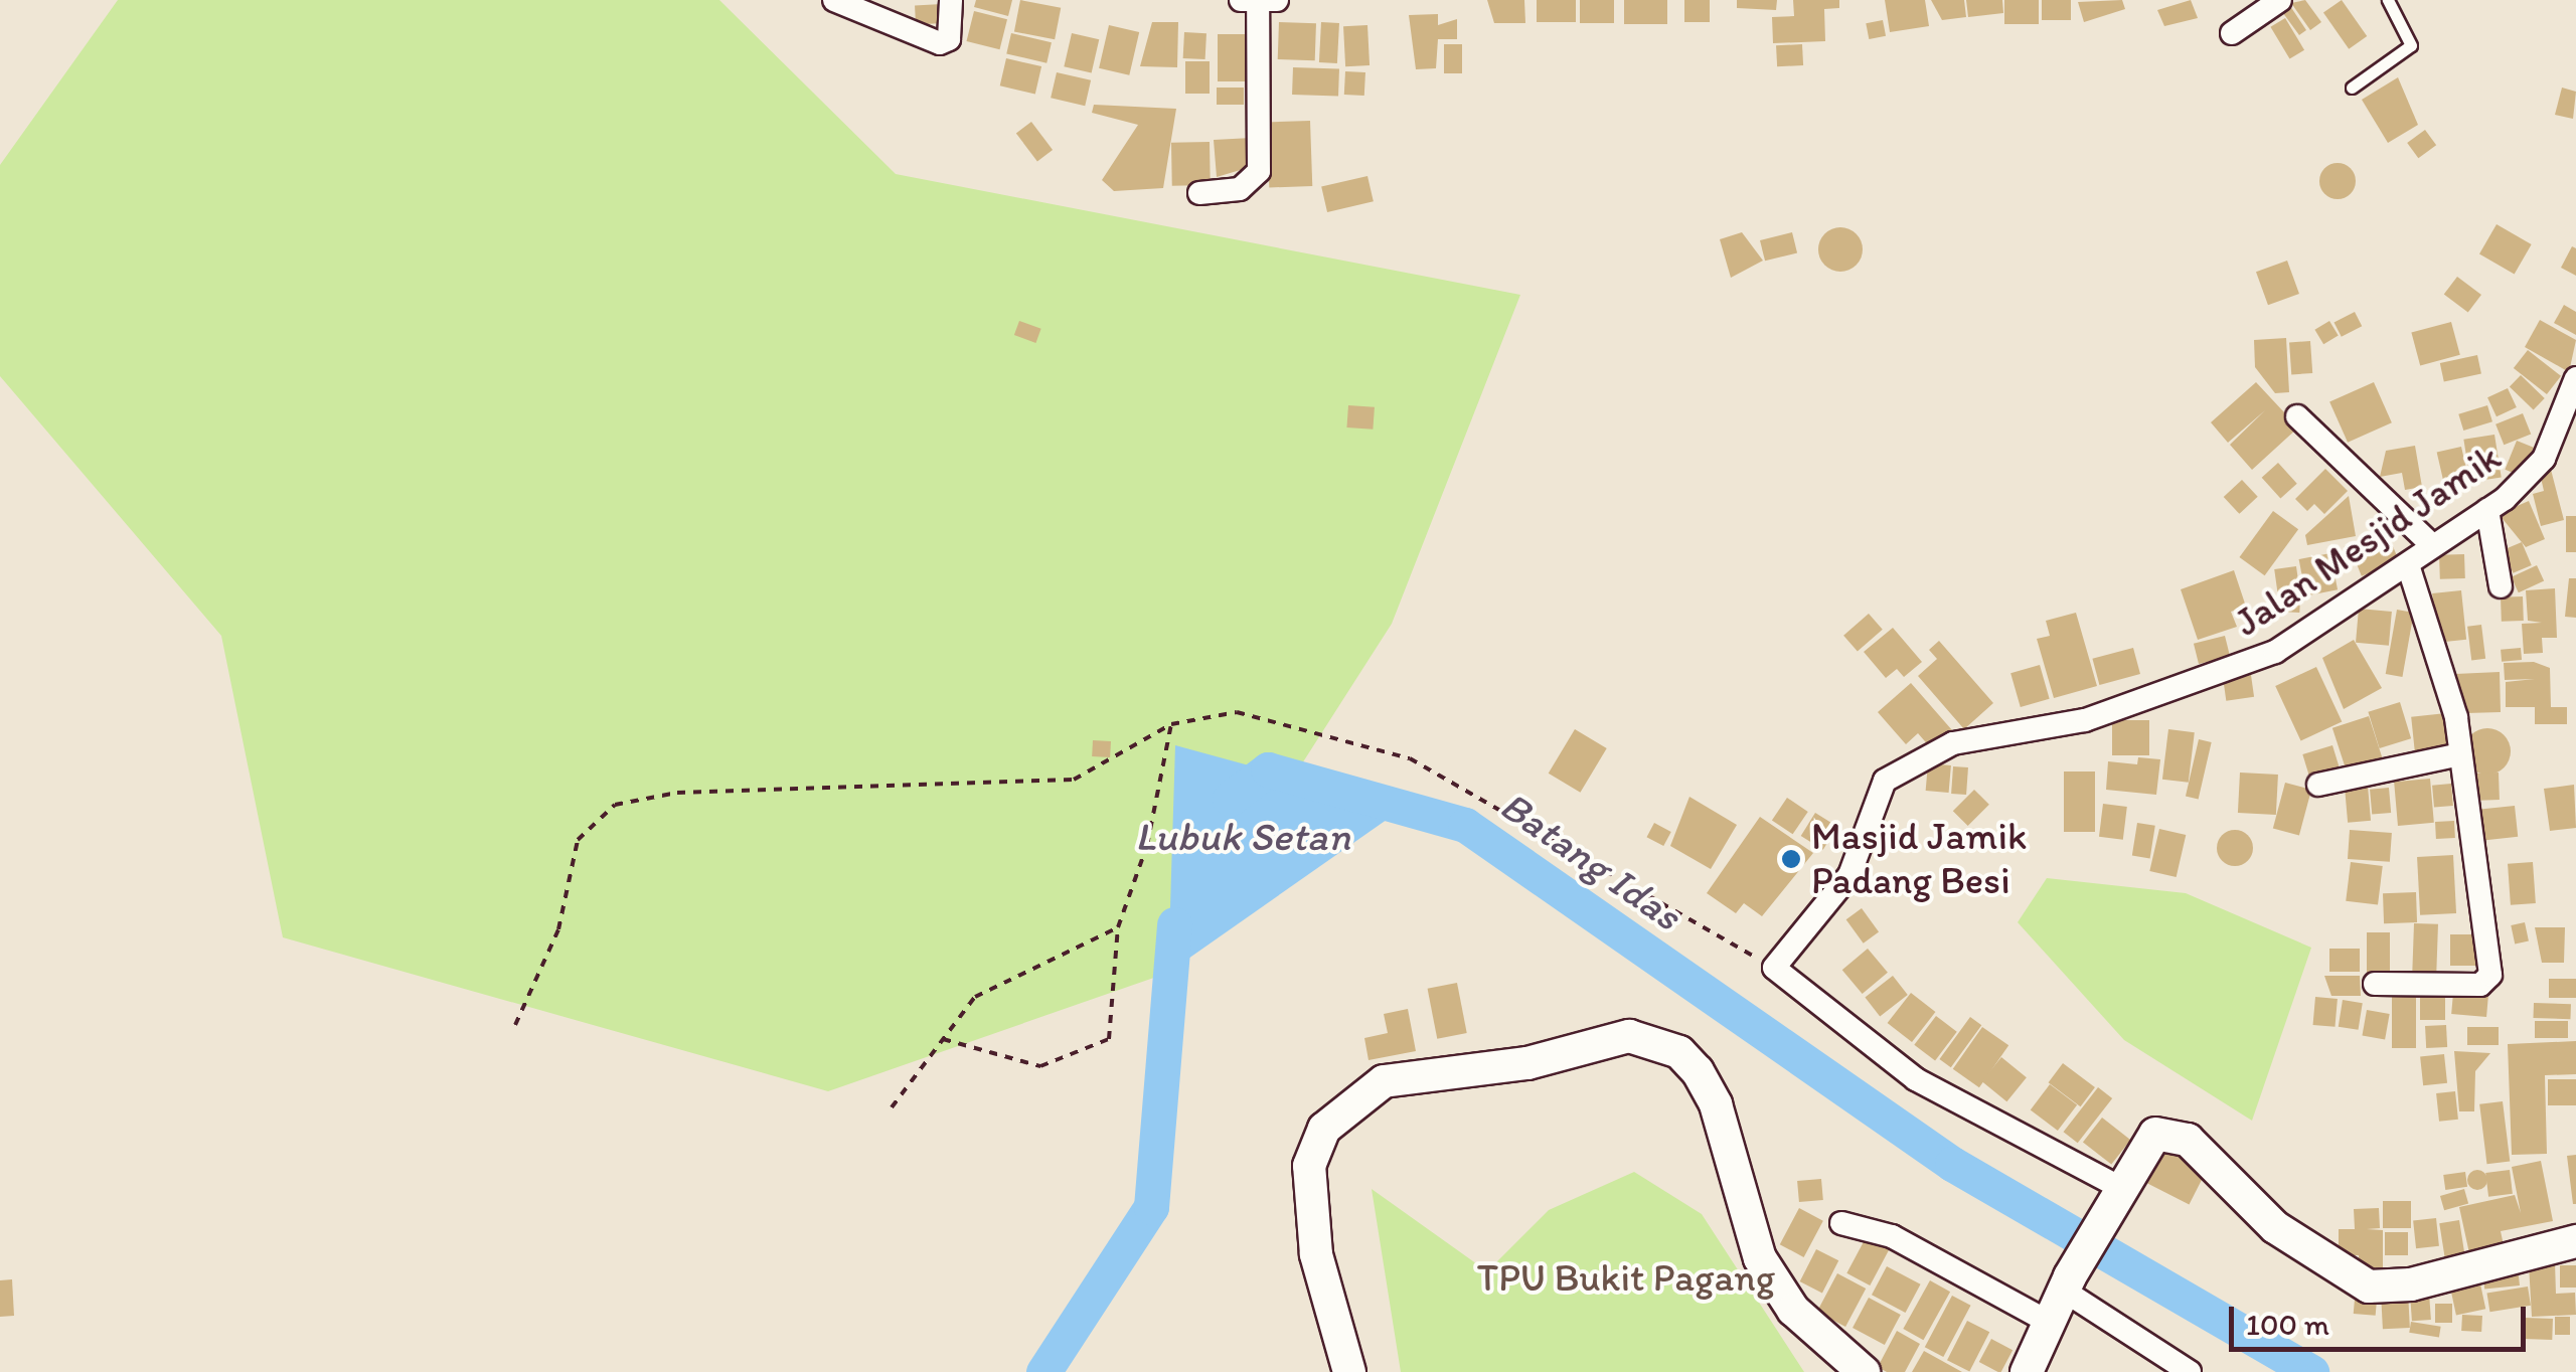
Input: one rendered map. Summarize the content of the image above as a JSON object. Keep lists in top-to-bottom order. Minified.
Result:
{"streets":{"street":["Jalan Mesjid Jamik"]},"water":["Lubuk Setan","Batang Idas"],"parks":["TPU Bukit Pagang"],"places":["Masjid Jamik Padang Besi"],"scale_bar":"100 m"}
